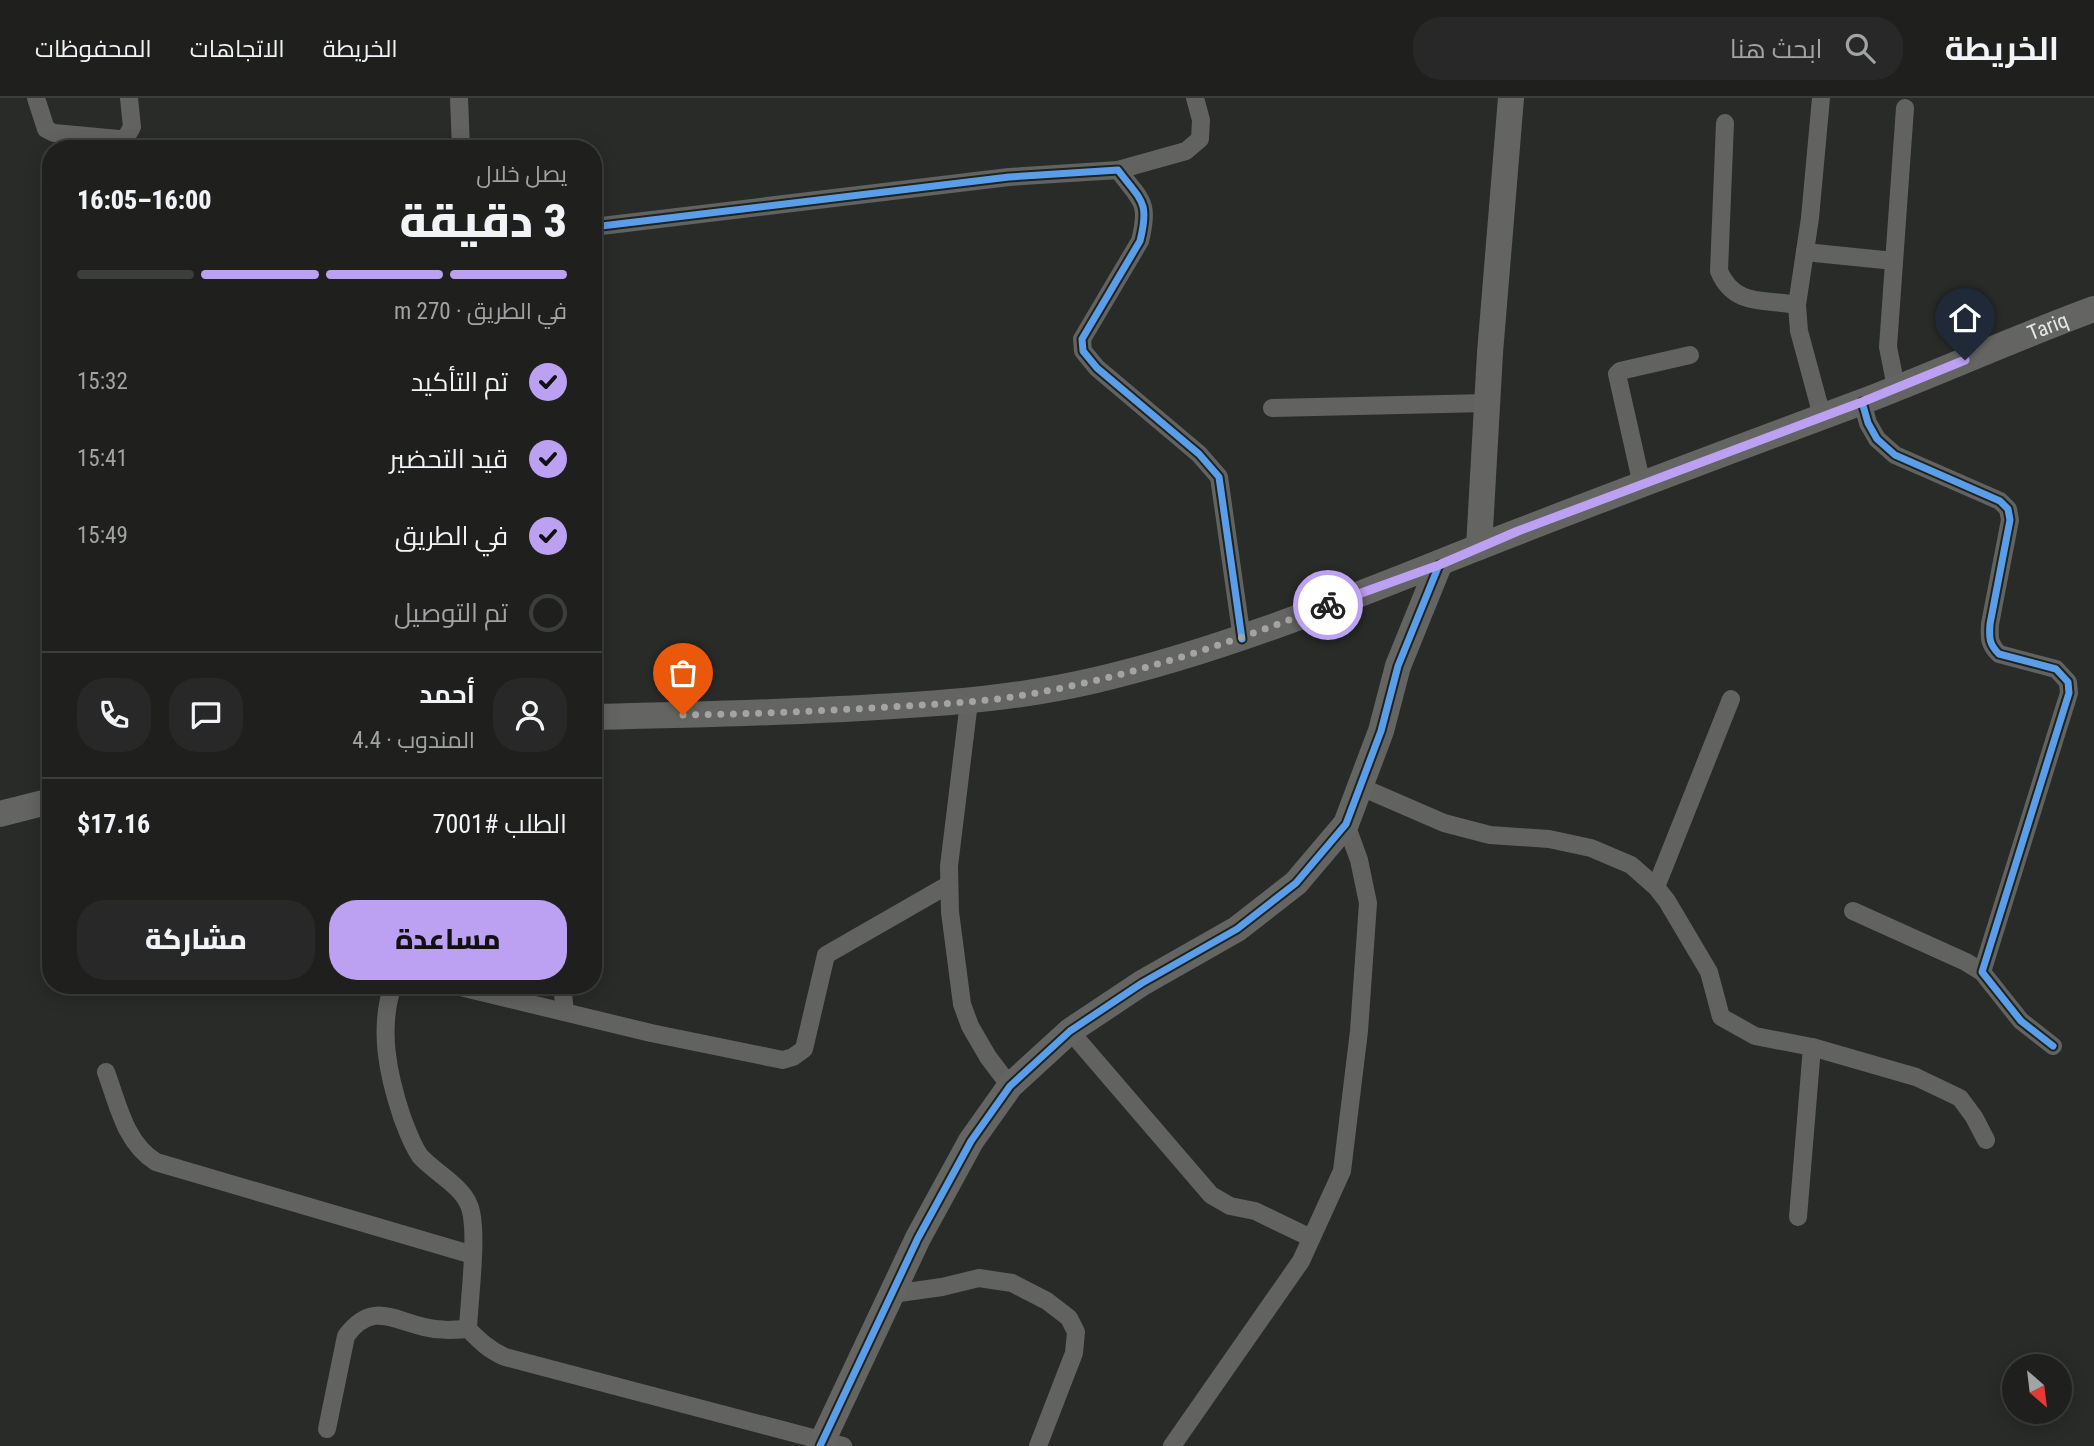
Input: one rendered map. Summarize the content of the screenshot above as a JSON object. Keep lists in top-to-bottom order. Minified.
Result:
{"streets":{"main road":["Tariq"]},"north":"bottom right","page":{"header":"الخريطة","search":"ابحث هنا","nav":["الخريطة","الاتجاهات","المحفوظات"],"heading":["3 دقيقة","يصل خلال","16:00–16:05"],"panel":["أحمد","المندوب · 4.4","الطلب #7001","$17.16"],"bar":"في الطريق · 270 m","list":[["تم التأكيد","15:32"],["قيد التحضير","15:41"],["في الطريق","15:49"],"تم التوصيل"],"buttons":["مساعدة","مشاركة"]}}
